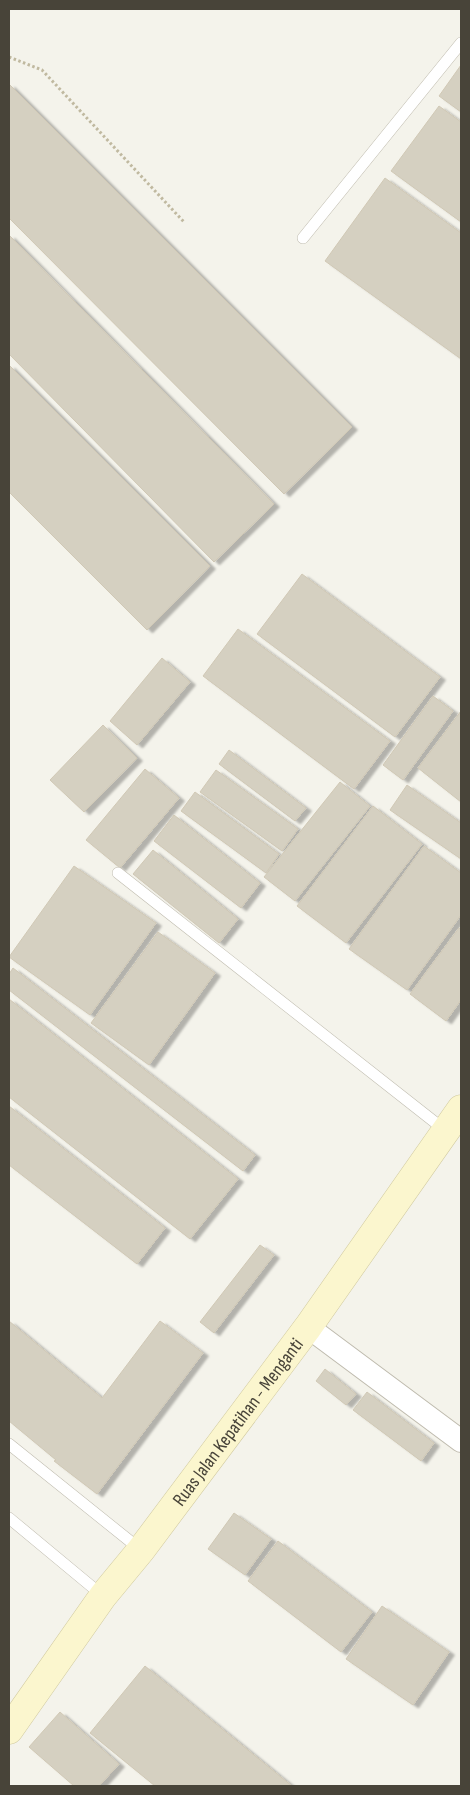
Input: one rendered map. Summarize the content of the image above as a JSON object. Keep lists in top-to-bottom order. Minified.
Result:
{"streets":{"main road":["Ruas Jalan Kepatihan - Menganti"]}}
